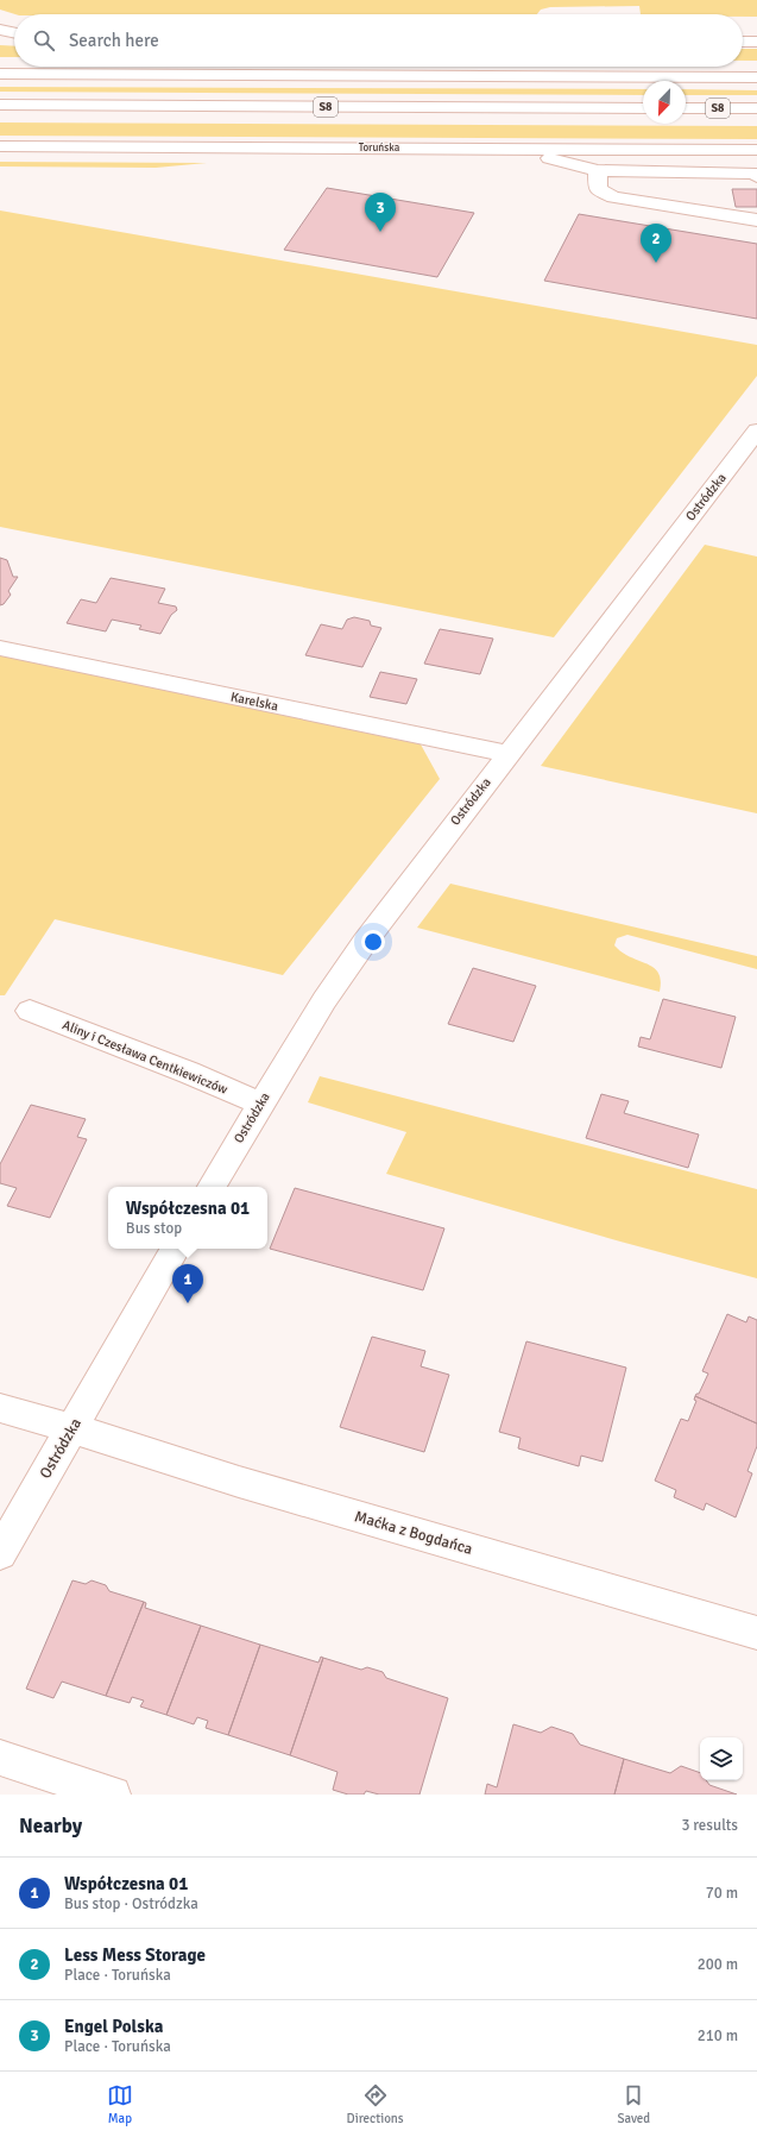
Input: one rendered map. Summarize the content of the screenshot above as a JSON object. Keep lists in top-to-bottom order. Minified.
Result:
{"streets":{"main road":["S8","Toruńska","Ostródzka","Karelska","Aliny i Czesława Centkiewiczów","Maćka z Bogdańca"]},"crossings":[["Ostródzka","Karelska"],["Ostródzka","Aliny i Czesława Centkiewiczów"],["Ostródzka","Maćka z Bogdańca"]],"north":"bottom left","page":{"search":"Search here","pins":["3","2","1"],"popup":["Współczesna 01","Bus stop"],"heading":["Nearby","3 results"],"list":[{"mark":"1","name":"Współczesna 01","note":"Bus stop · Ostródzka","value":"70 m"},{"mark":"2","name":"Less Mess Storage","note":"Place · Toruńska","value":"200 m"},{"mark":"3","name":"Engel Polska","note":"Place · Toruńska","value":"210 m"}],"nav":["Map","Directions","Saved"]}}
